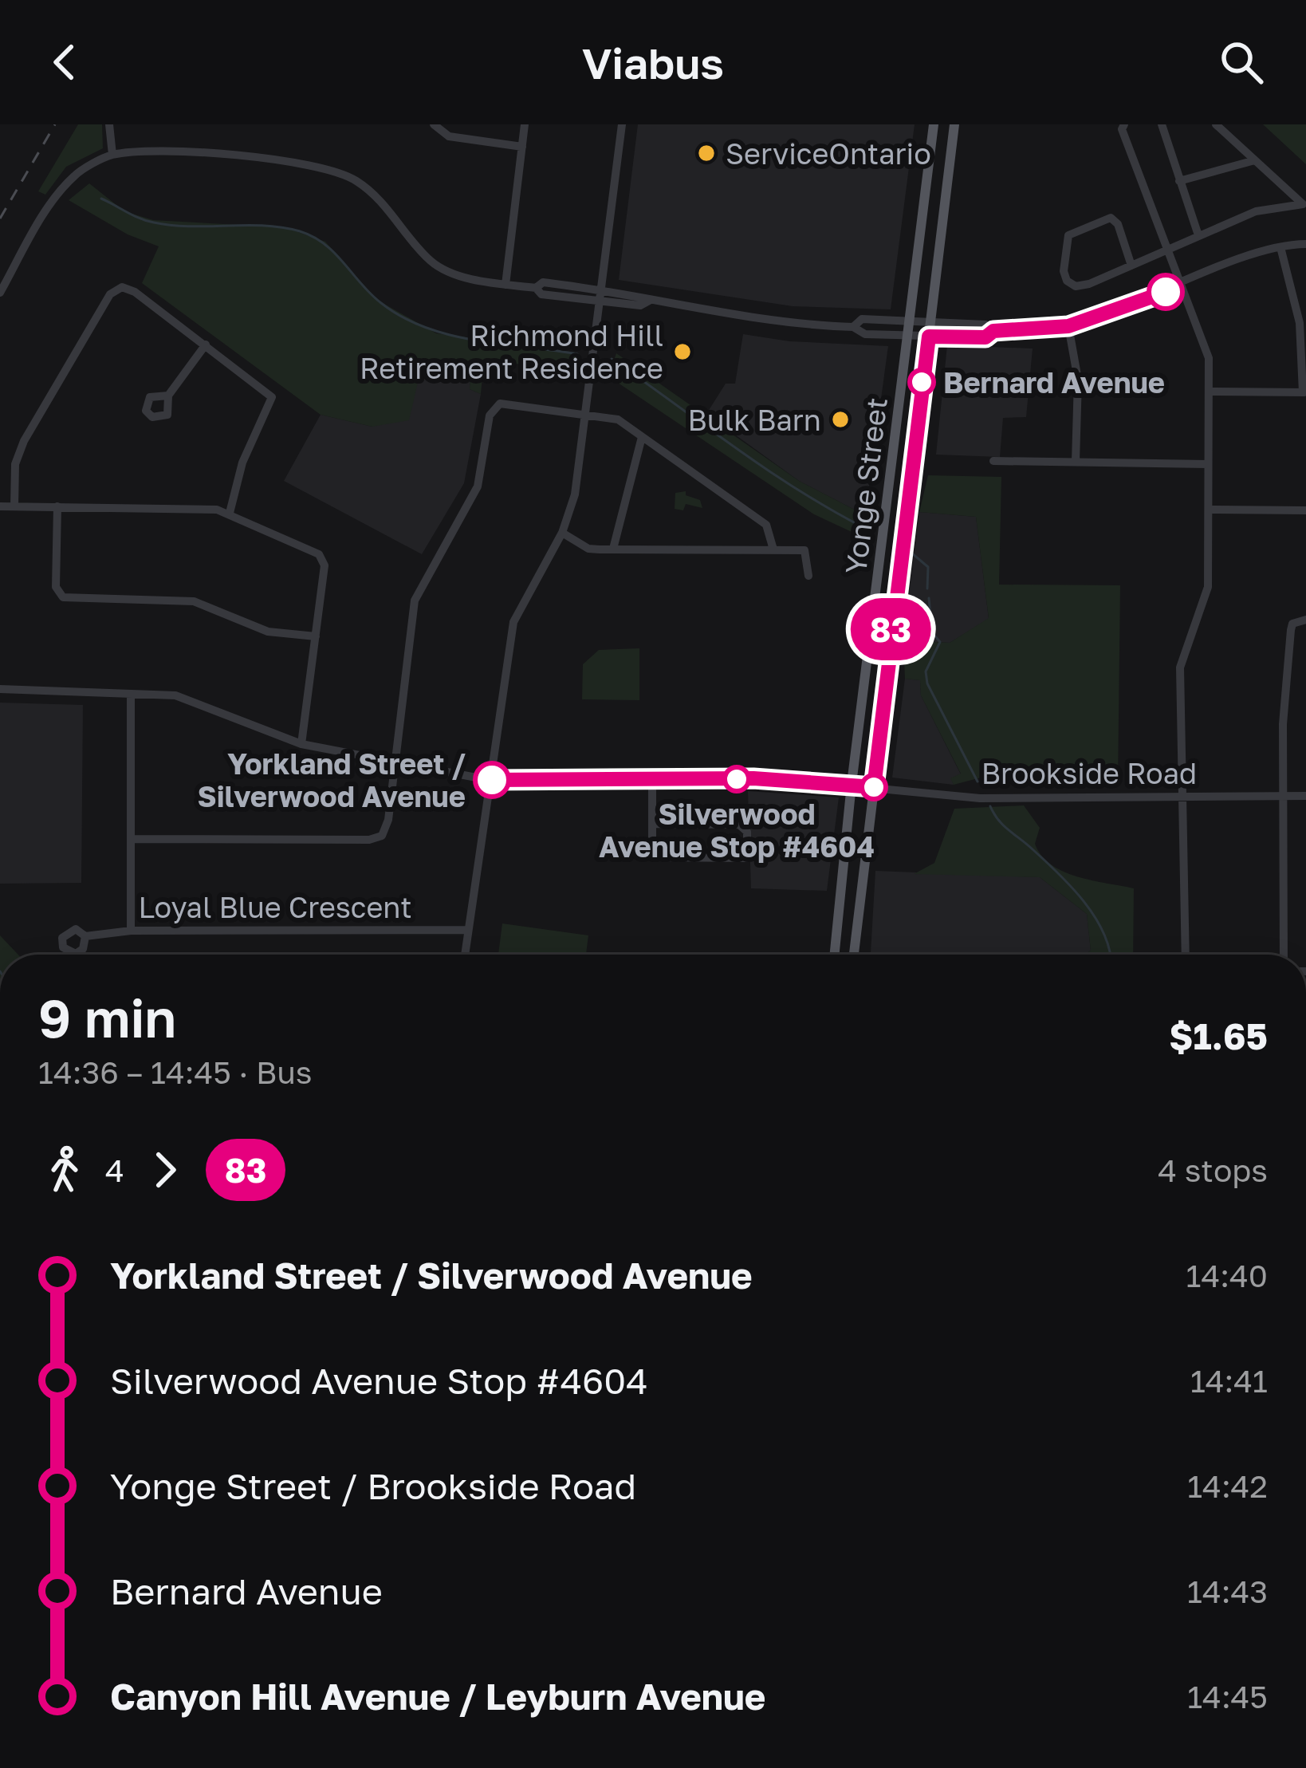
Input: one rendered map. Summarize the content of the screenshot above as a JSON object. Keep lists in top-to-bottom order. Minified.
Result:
{"streets":{"main road":["Yonge Street"],"street":["Brookside Road","Loyal Blue Crescent"]},"crossings":[["Yonge Street","Brookside Road"]],"places":["ServiceOntario","Richmond Hill Retirement Residence","Bernard Avenue","Bulk Barn","Silverwood Avenue Stop #4604","Yorkland Street / Silverwood Avenue"],"lines":["bus line 83"],"page":{"header":"Viabus","on_map":"83","heading":["9 min","14:36 – 14:45 · Bus","$1.65"],"legs":["4","83","4 stops"],"list":[{"name":"Yorkland Street / Silverwood Avenue","value":"14:40"},{"name":"Silverwood Avenue Stop #4604","value":"14:41"},{"name":"Yonge Street / Brookside Road","value":"14:42"},{"name":"Bernard Avenue","value":"14:43"},{"name":"Canyon Hill Avenue / Leyburn Avenue","value":"14:45"}]}}
